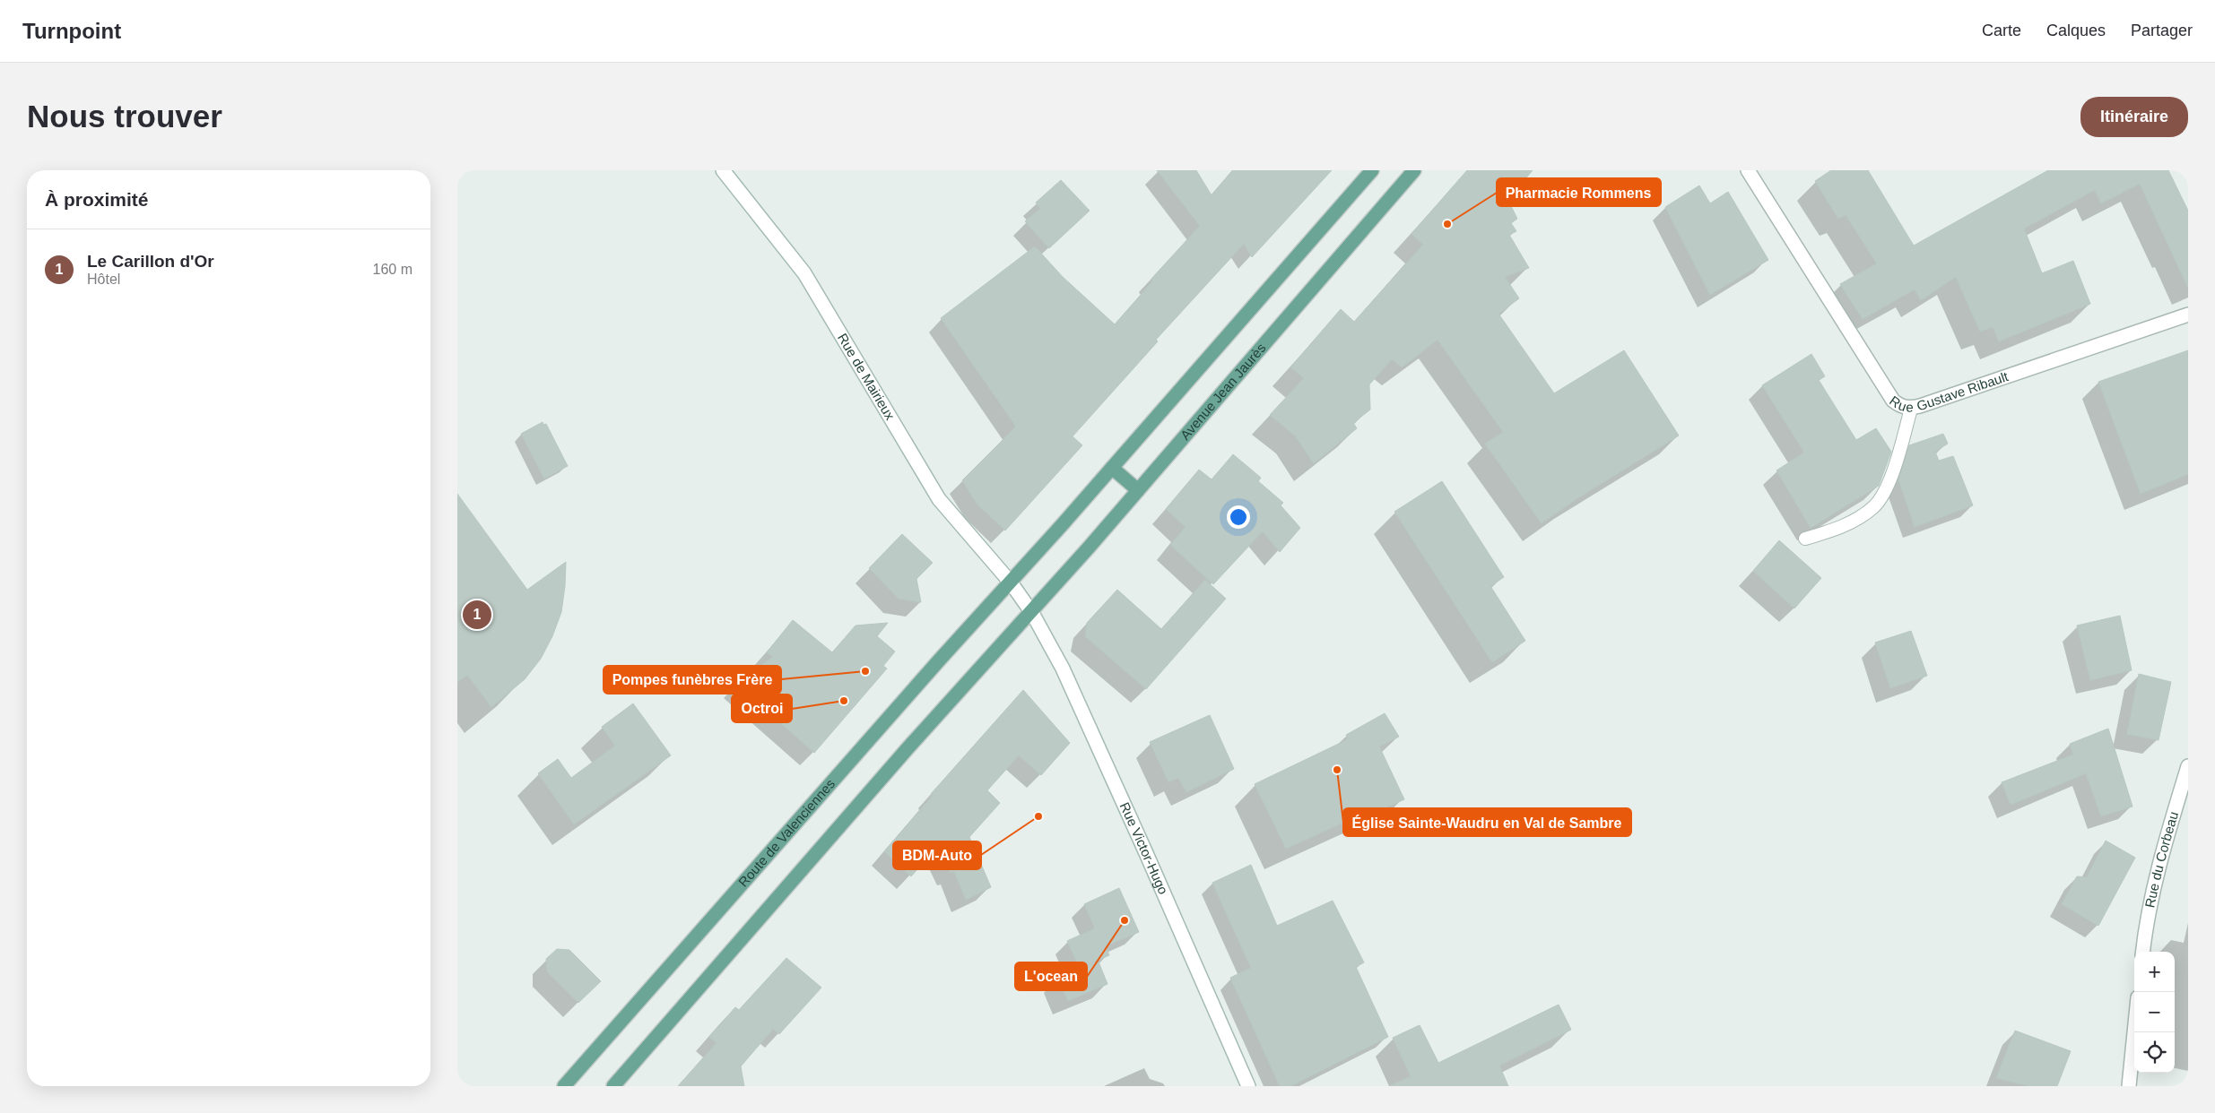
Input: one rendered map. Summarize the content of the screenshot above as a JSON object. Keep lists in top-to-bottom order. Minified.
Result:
{"streets":{"main road":["Avenue Jean Jaurès","Route de Valenciennes"],"street":["Rue de Mairieux","Rue Gustave Ribault","Rue Victor-Hugo","Rue du Corbeau"]},"crossings":[["Rue de Mairieux","Avenue Jean Jaurès"],["Rue de Mairieux","Route de Valenciennes"],["Rue de Mairieux","Rue Victor-Hugo"],["Avenue Jean Jaurès","Rue Victor-Hugo"]],"places":["Pharmacie Rommens","Pompes funèbres Frère","Octroi","Église Sainte-Waudru en Val de Sambre","BDM-Auto","L'ocean"],"page":{"header":"Turnpoint","nav":["Carte","Calques","Partager"],"buttons":"Itinéraire","title":"Nous trouver","heading":"À proximité","list":[{"mark":"1","name":"Le Carillon d'Or","note":"Hôtel","value":"160 m"}],"pins":"1","map_buttons":["+","−"]}}
